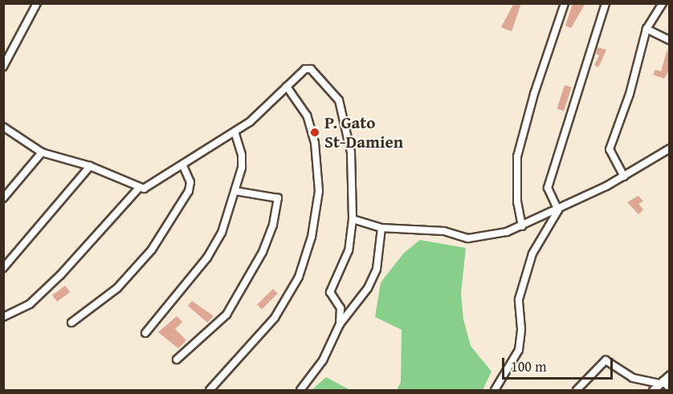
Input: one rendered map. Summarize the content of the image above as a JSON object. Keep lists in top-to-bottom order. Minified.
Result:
{"places":["P. Gato St-Damien"],"scale_bar":"100 m"}
